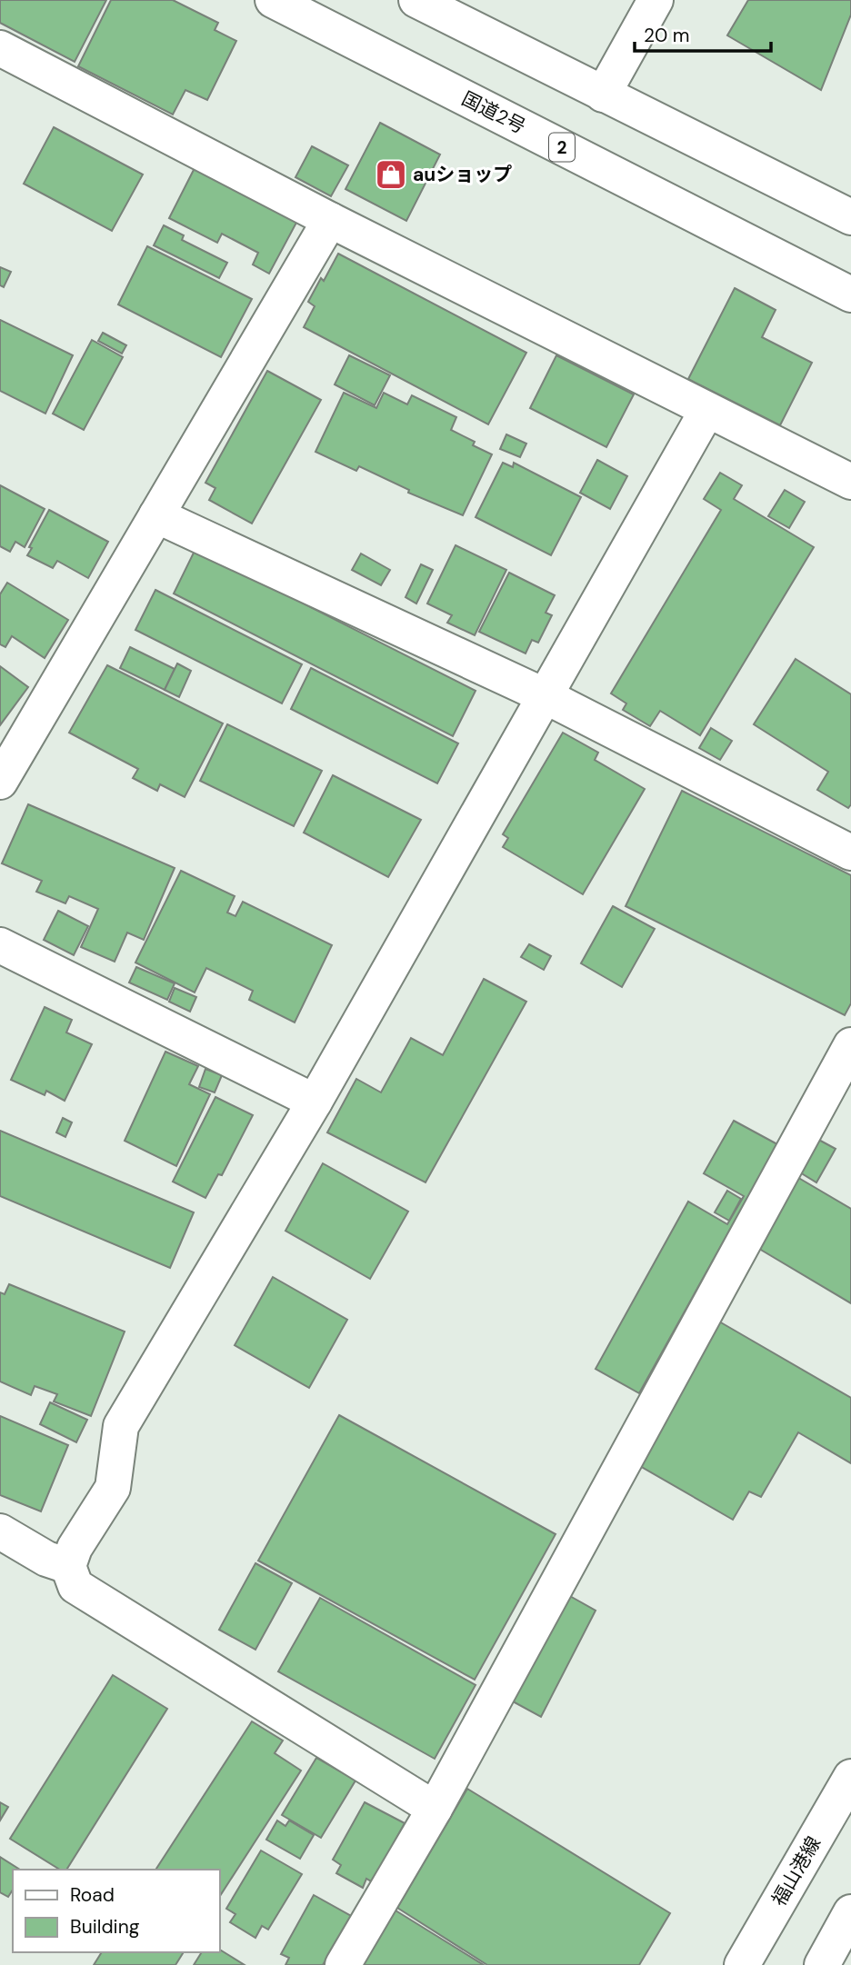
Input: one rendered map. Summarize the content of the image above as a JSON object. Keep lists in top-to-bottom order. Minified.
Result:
{"streets":{"main road":["国道2号","2","福山港線"]},"places":{"shop":["auショップ"]},"legend":["Road","Building"],"scale_bar":"20 m"}
